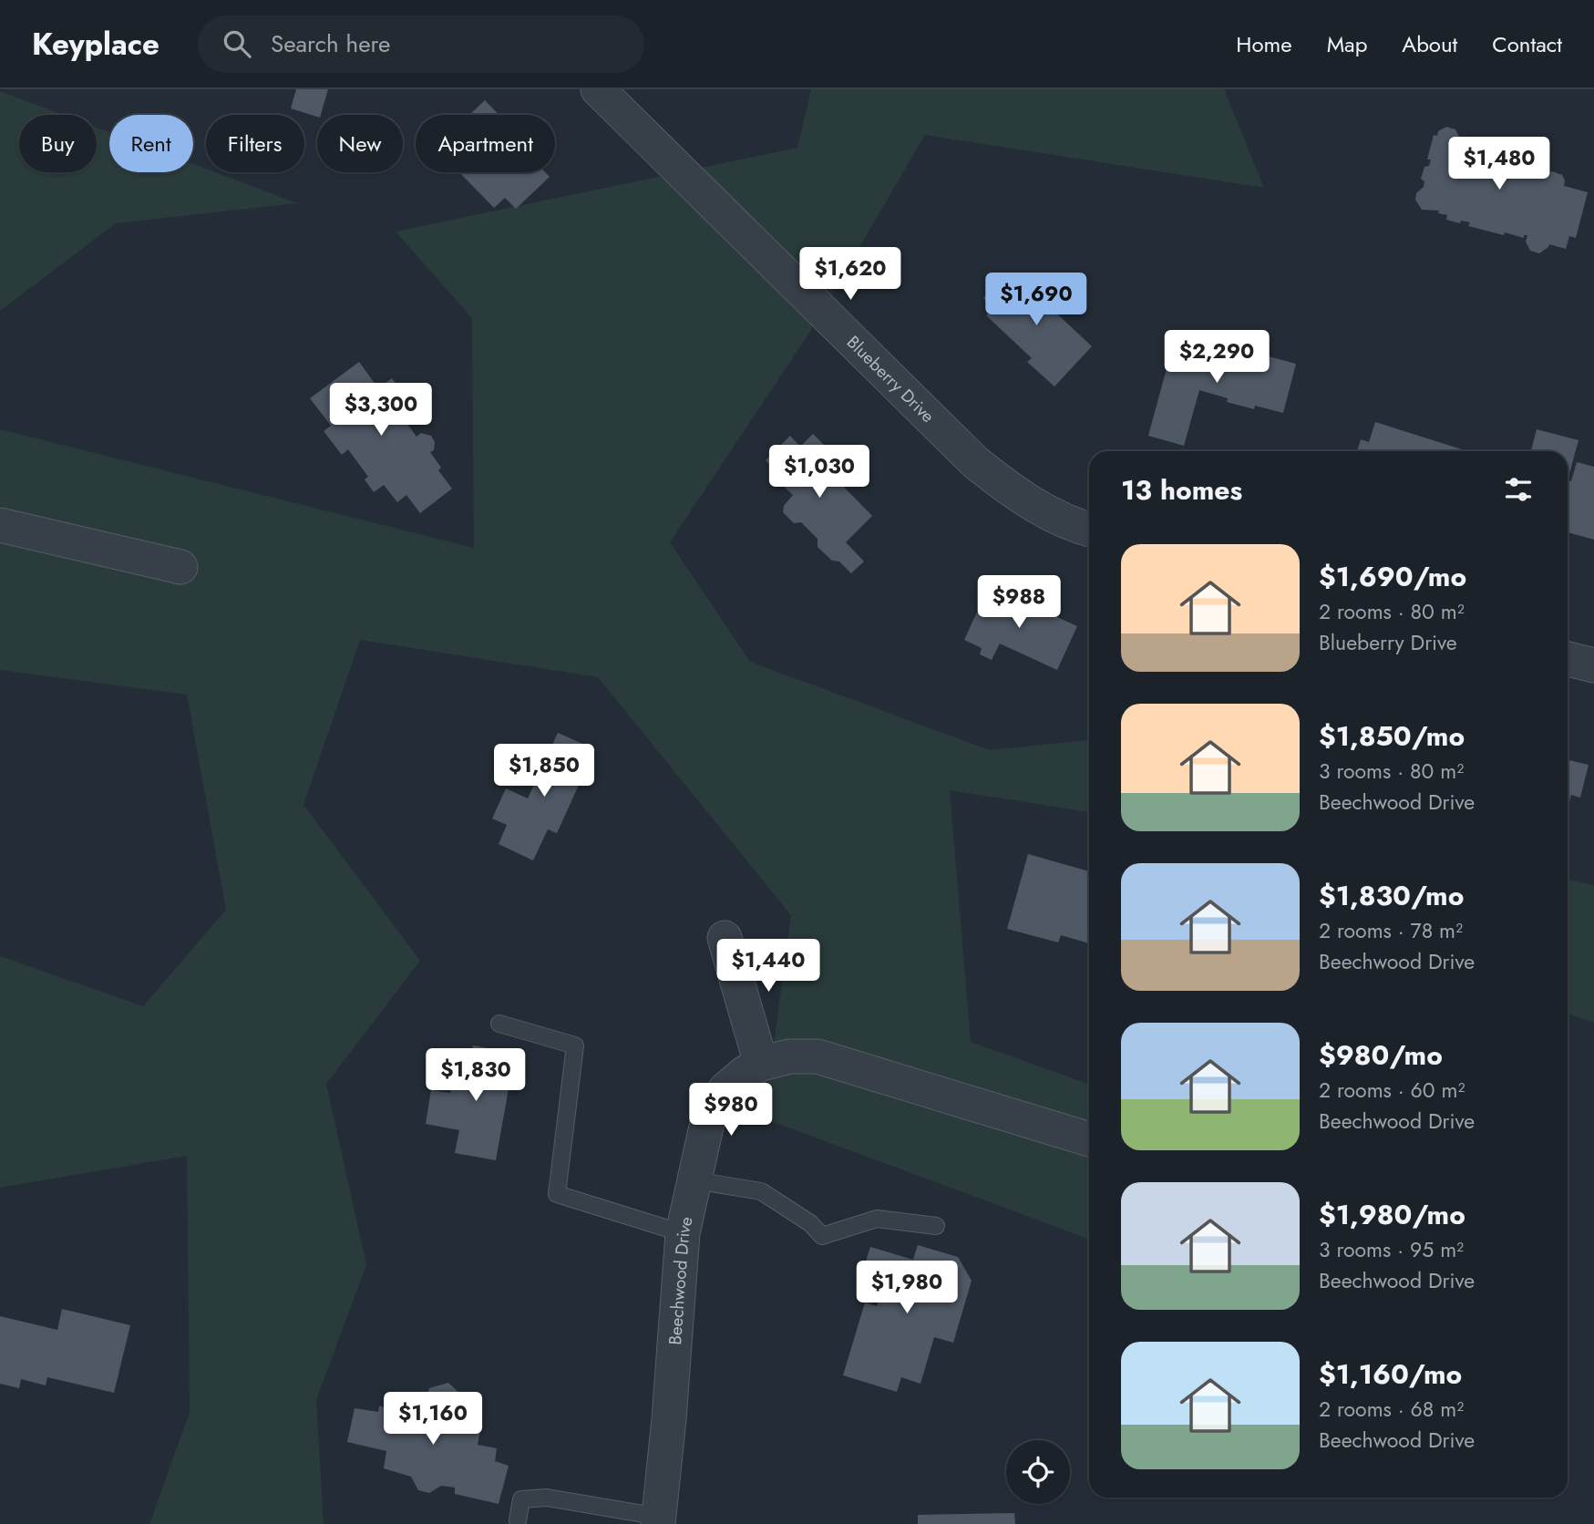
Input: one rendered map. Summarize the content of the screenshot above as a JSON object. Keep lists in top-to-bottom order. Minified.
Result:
{"streets":{"street":["Blueberry Drive","Beechwood Drive"]},"page":{"header":"Keyplace","search":"Search here","nav":["Home","Map","About","Contact"],"chip":["Buy","Rent","Filters","New","Apartment"],"price":["$1,480","$1,620","$1,690","$2,290","$3,300","$1,030","$988","$1,850","$1,440","$1,830","$980","$1,980","$1,160"],"heading":"13 homes","list":[{"name":"$1,690/mo","note":"2 rooms · 80 m² · Blueberry Drive"},{"name":"$1,850/mo","note":"3 rooms · 80 m² · Beechwood Drive"},{"name":"$1,830/mo","note":"2 rooms · 78 m² · Beechwood Drive"},{"name":"$980/mo","note":"2 rooms · 60 m² · Beechwood Drive"},{"name":"$1,980/mo","note":"3 rooms · 95 m² · Beechwood Drive"},{"name":"$1,160/mo","note":"2 rooms · 68 m² · Beechwood Drive"}]}}
